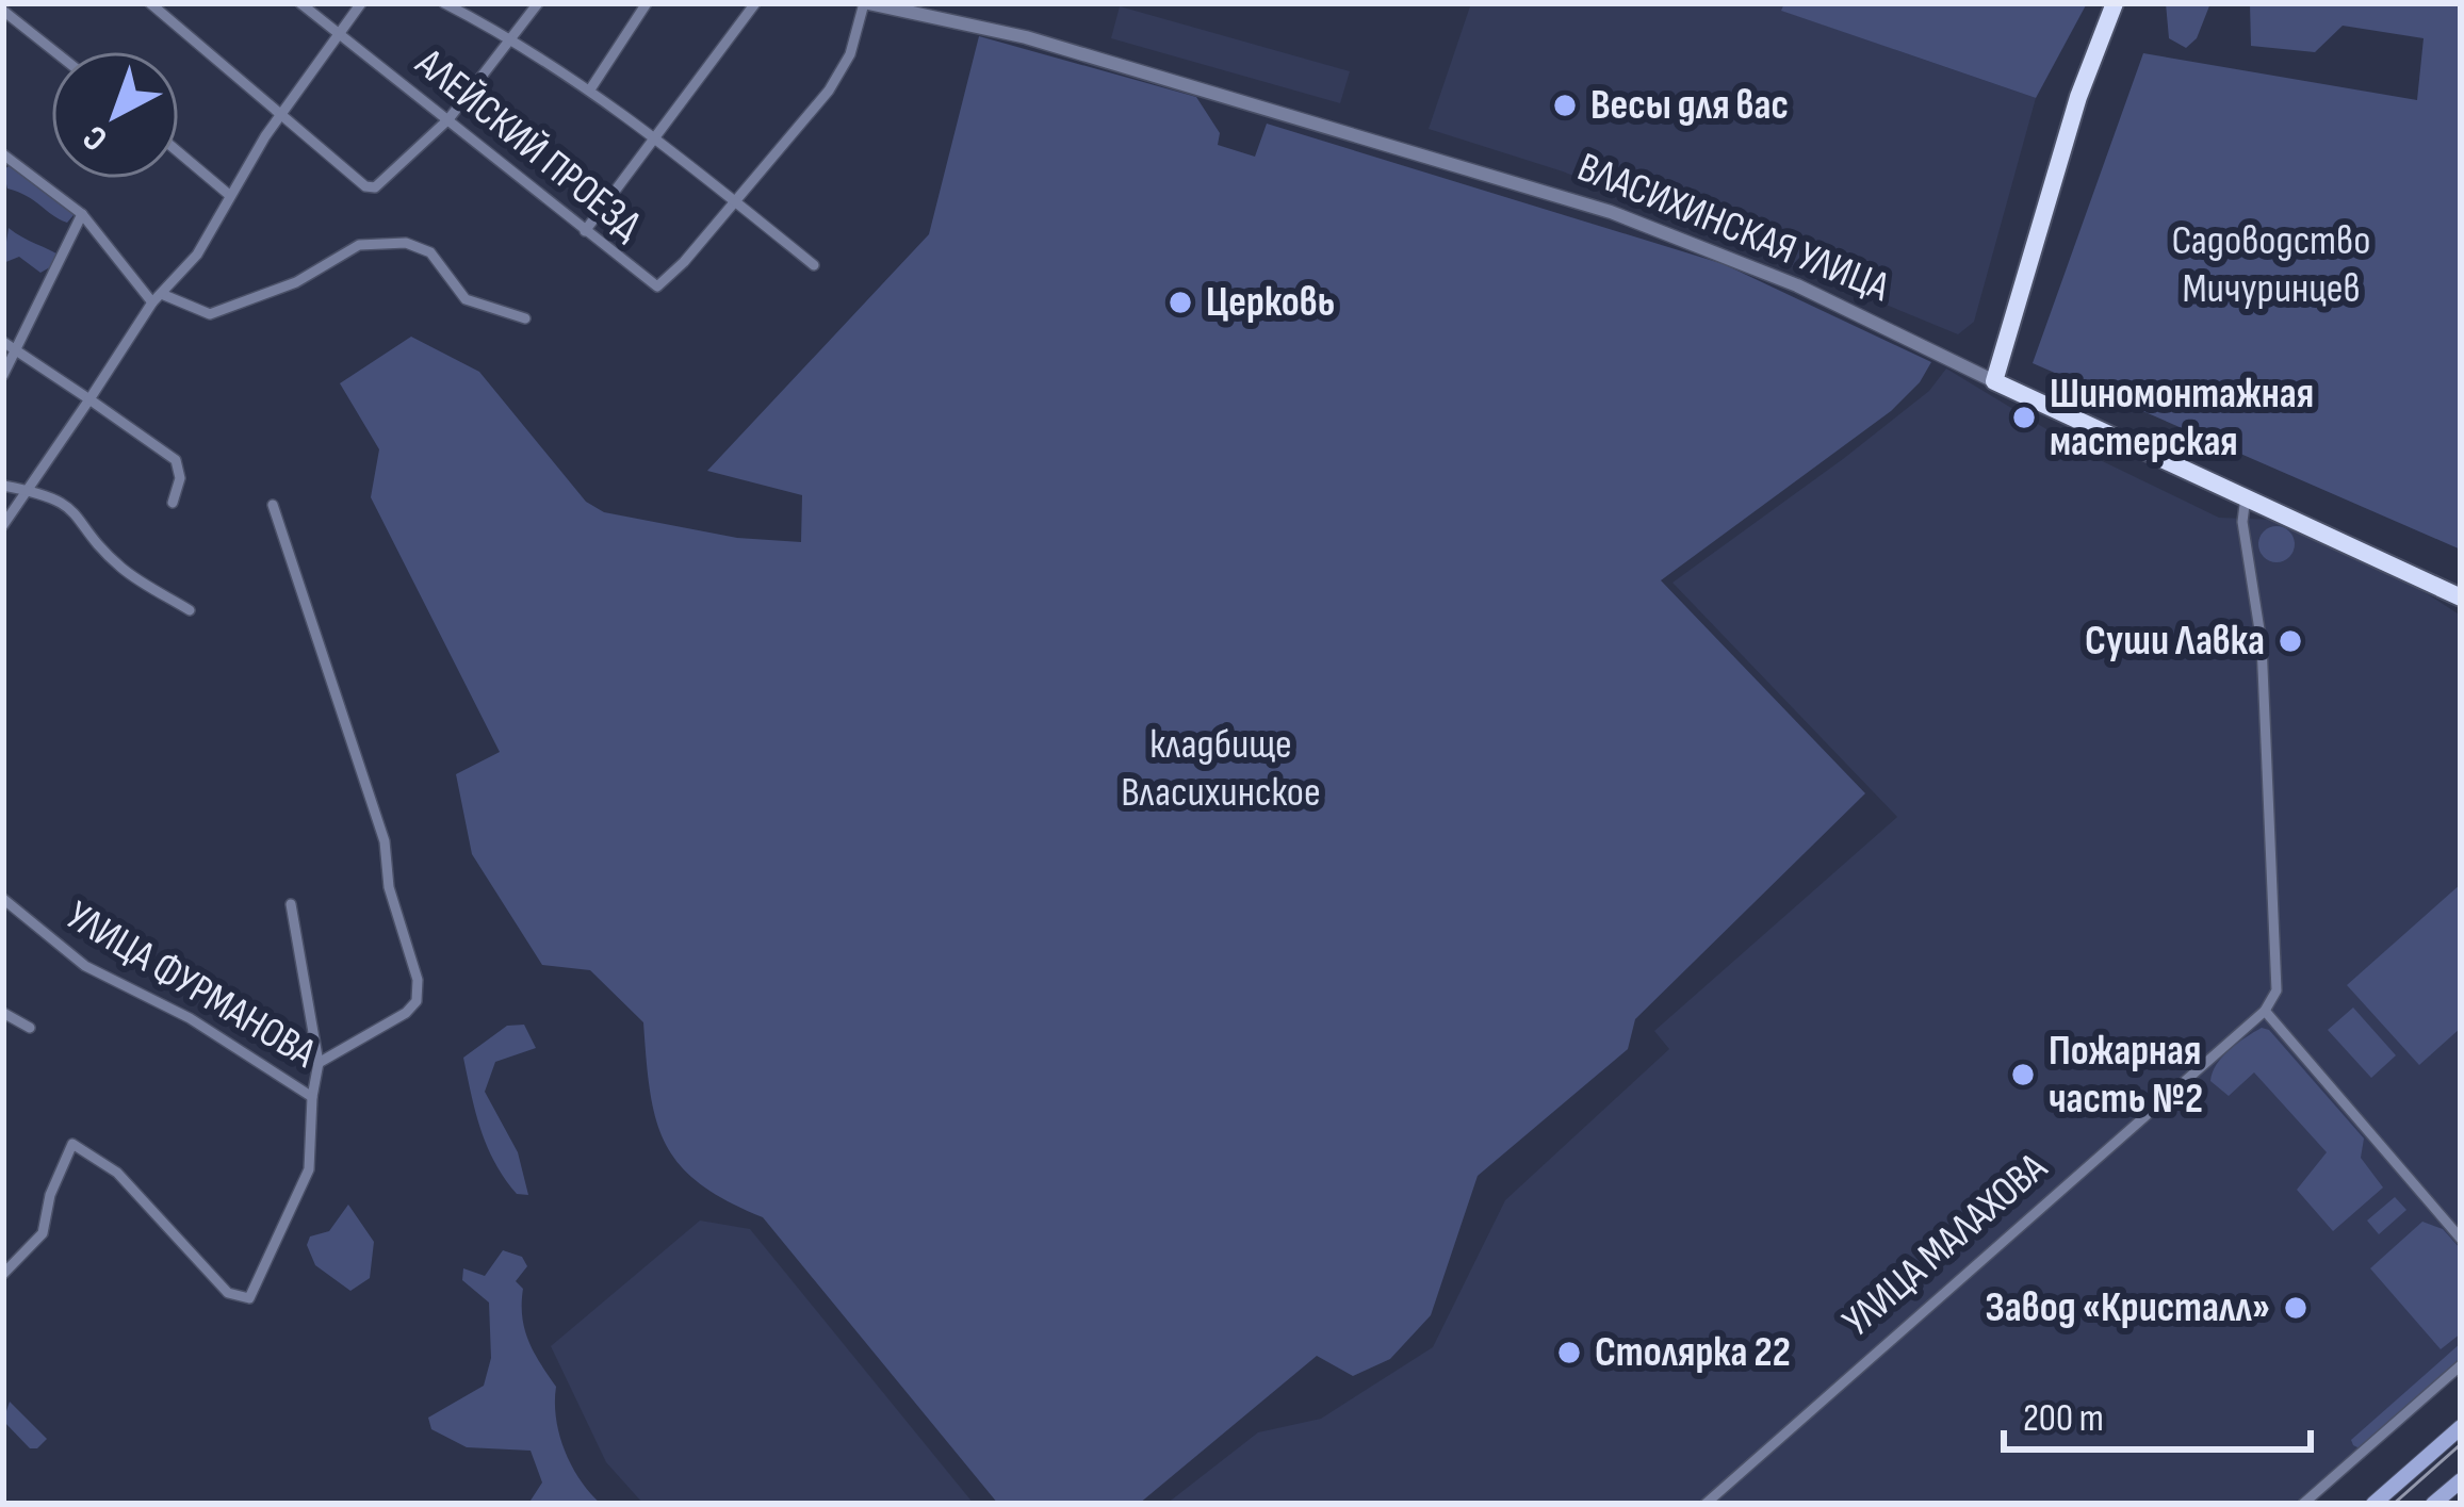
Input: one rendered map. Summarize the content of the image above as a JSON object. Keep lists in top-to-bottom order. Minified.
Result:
{"streets":{"highway":["ВЛАСИХИНСКАЯ УЛИЦА"],"street":["АЛЕЙСКИЙ ПРОЕЗД","УЛИЦА ФУРМАНОВА","УЛИЦА МАЛАХОВА"]},"parks":["Садоводство Мичуринцев","кладбище Власихинское"],"places":["Весы для вас","Церковь","Шиномонтажная мастерская","Суши Лавка","Пожарная часть №2","Завод «Кристалл»","Столярка 22"],"scale_bar":"200 m","north":"bottom left"}
